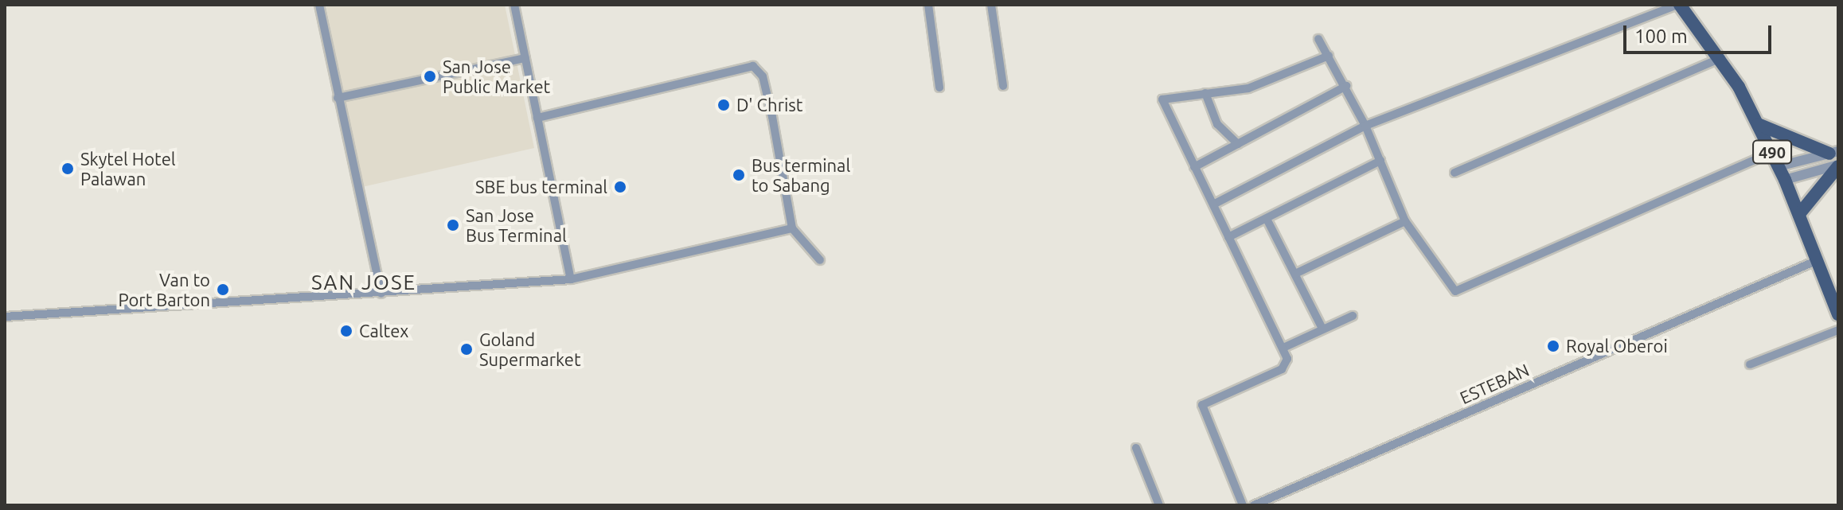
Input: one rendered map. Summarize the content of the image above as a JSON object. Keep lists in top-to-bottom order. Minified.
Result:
{"streets":{"main road":["490"],"street":["ESTEBAN"]},"crossings":[["490","ESTEBAN"]],"districts":["SAN JOSE"],"places":["San Jose Public Market","D' Christ","Skytel Hotel Palawan","Bus terminal to Sabang","SBE bus terminal","San Jose Bus Terminal","Van to Port Barton","Caltex","Royal Oberoi","Goland Supermarket"],"scale_bar":"100 m"}
